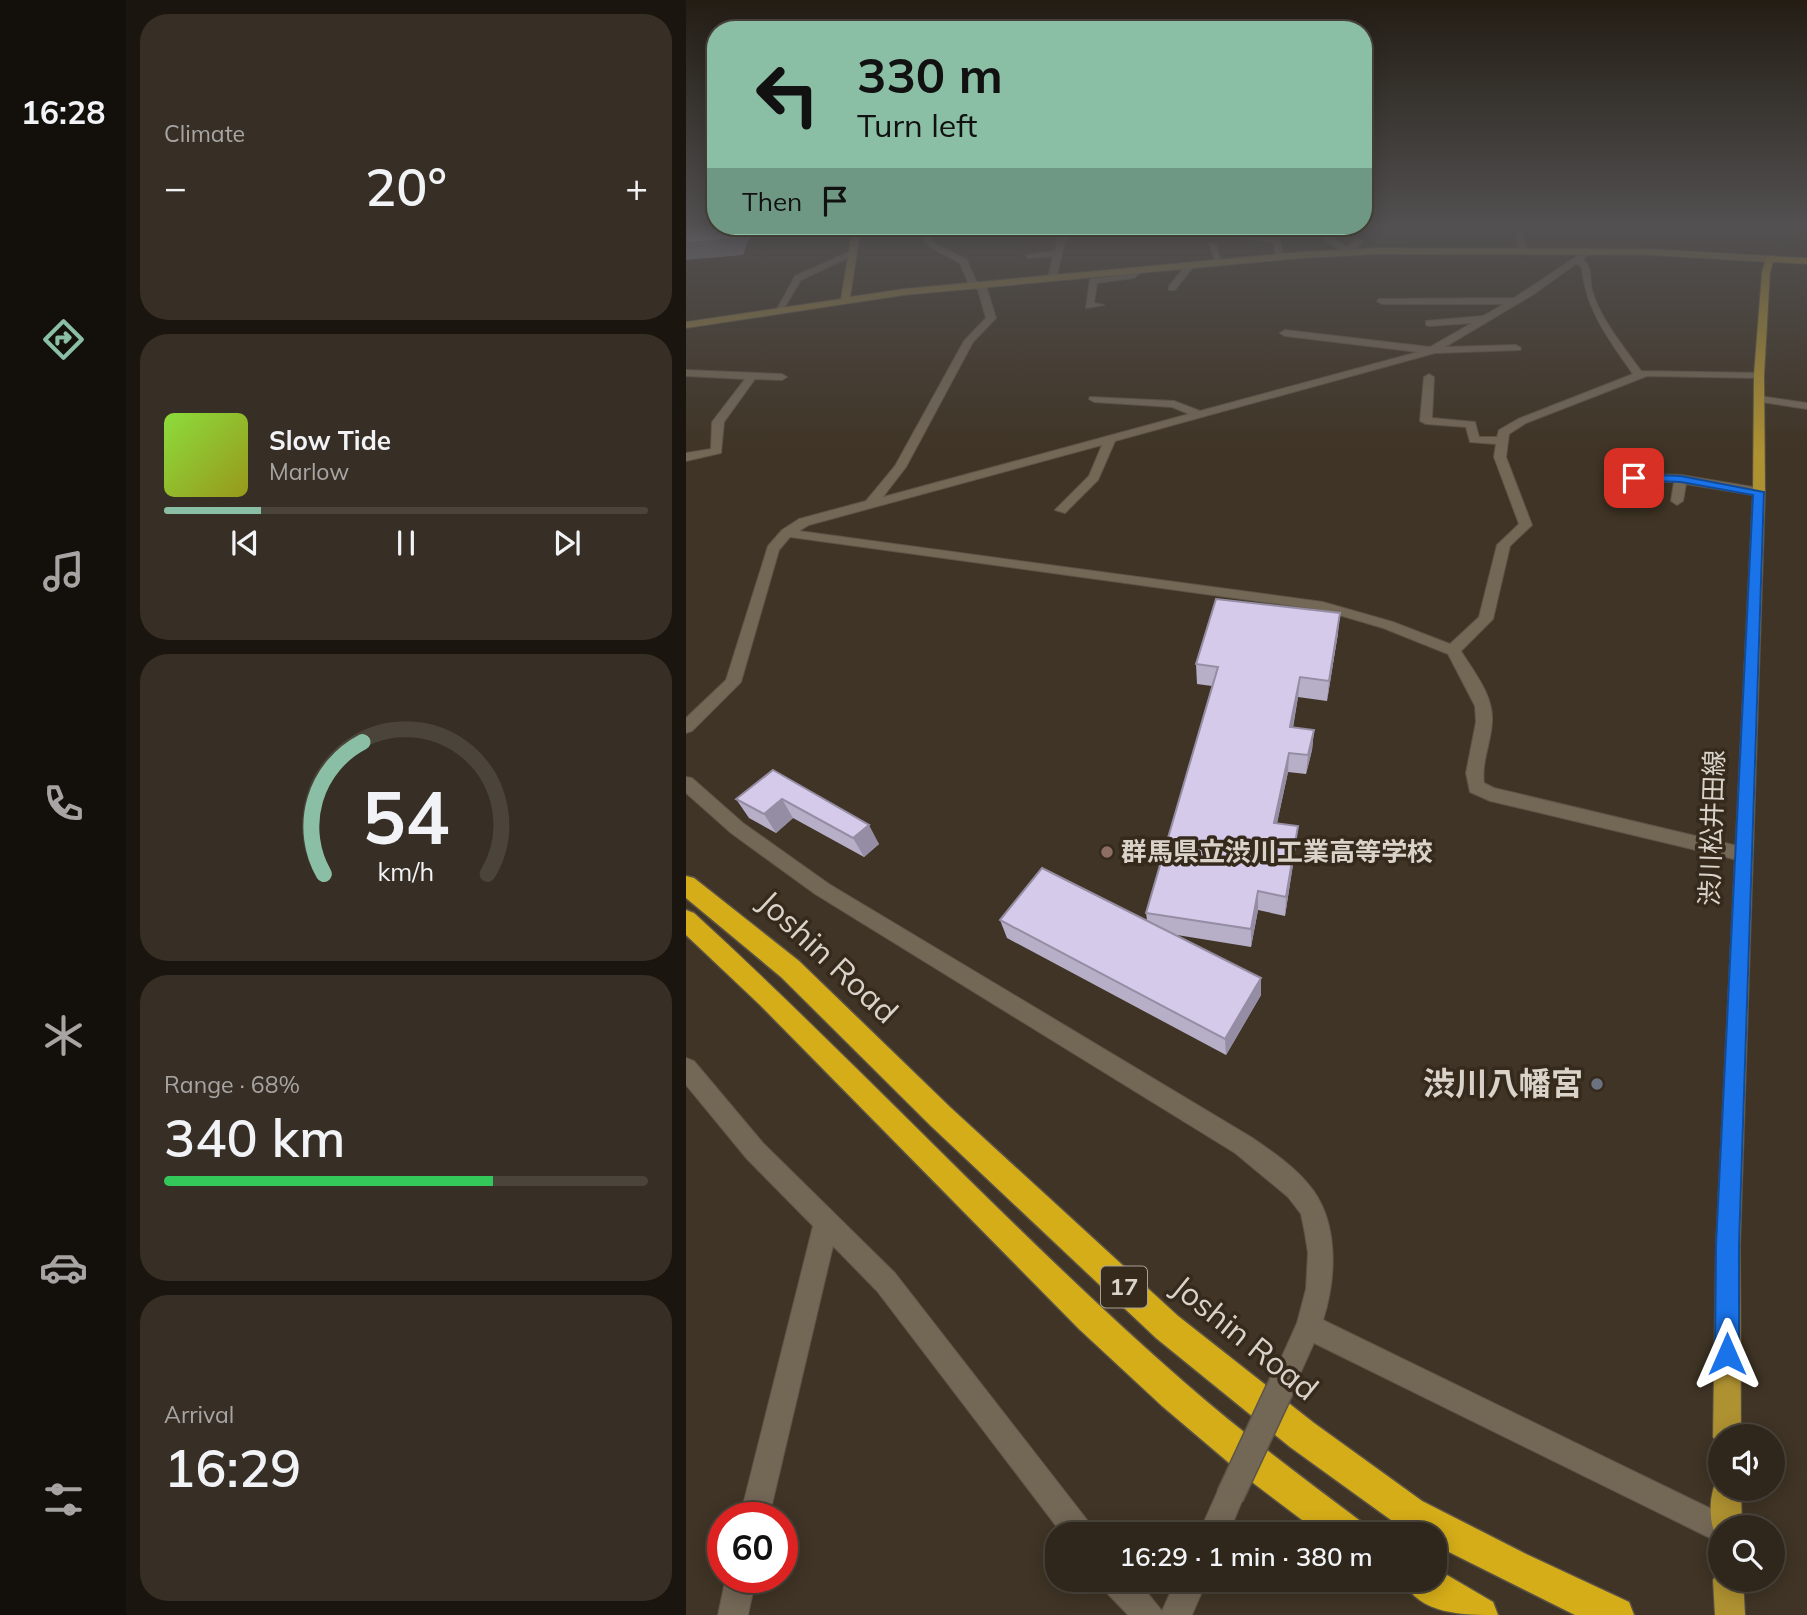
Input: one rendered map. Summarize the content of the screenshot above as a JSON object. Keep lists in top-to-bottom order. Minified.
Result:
{"streets":{"highway":["Joshin Road","17"],"main road":["渋川松井田線"]},"places":["群馬県立渋川工業高等学校","渋川八幡宮"],"page":{"tabs":"16:28","tile":["Climate",["Range · 68%","340 km"],["Arrival","16:29"]],"turn":["330 m","Turn left"],"heat":["−","20°","+"],"then":"Then","song":["Slow Tide","Marlow"],"limit":"60","trip":"16:29 · 1 min · 380 m","gauge":["54","km/h"]}}
